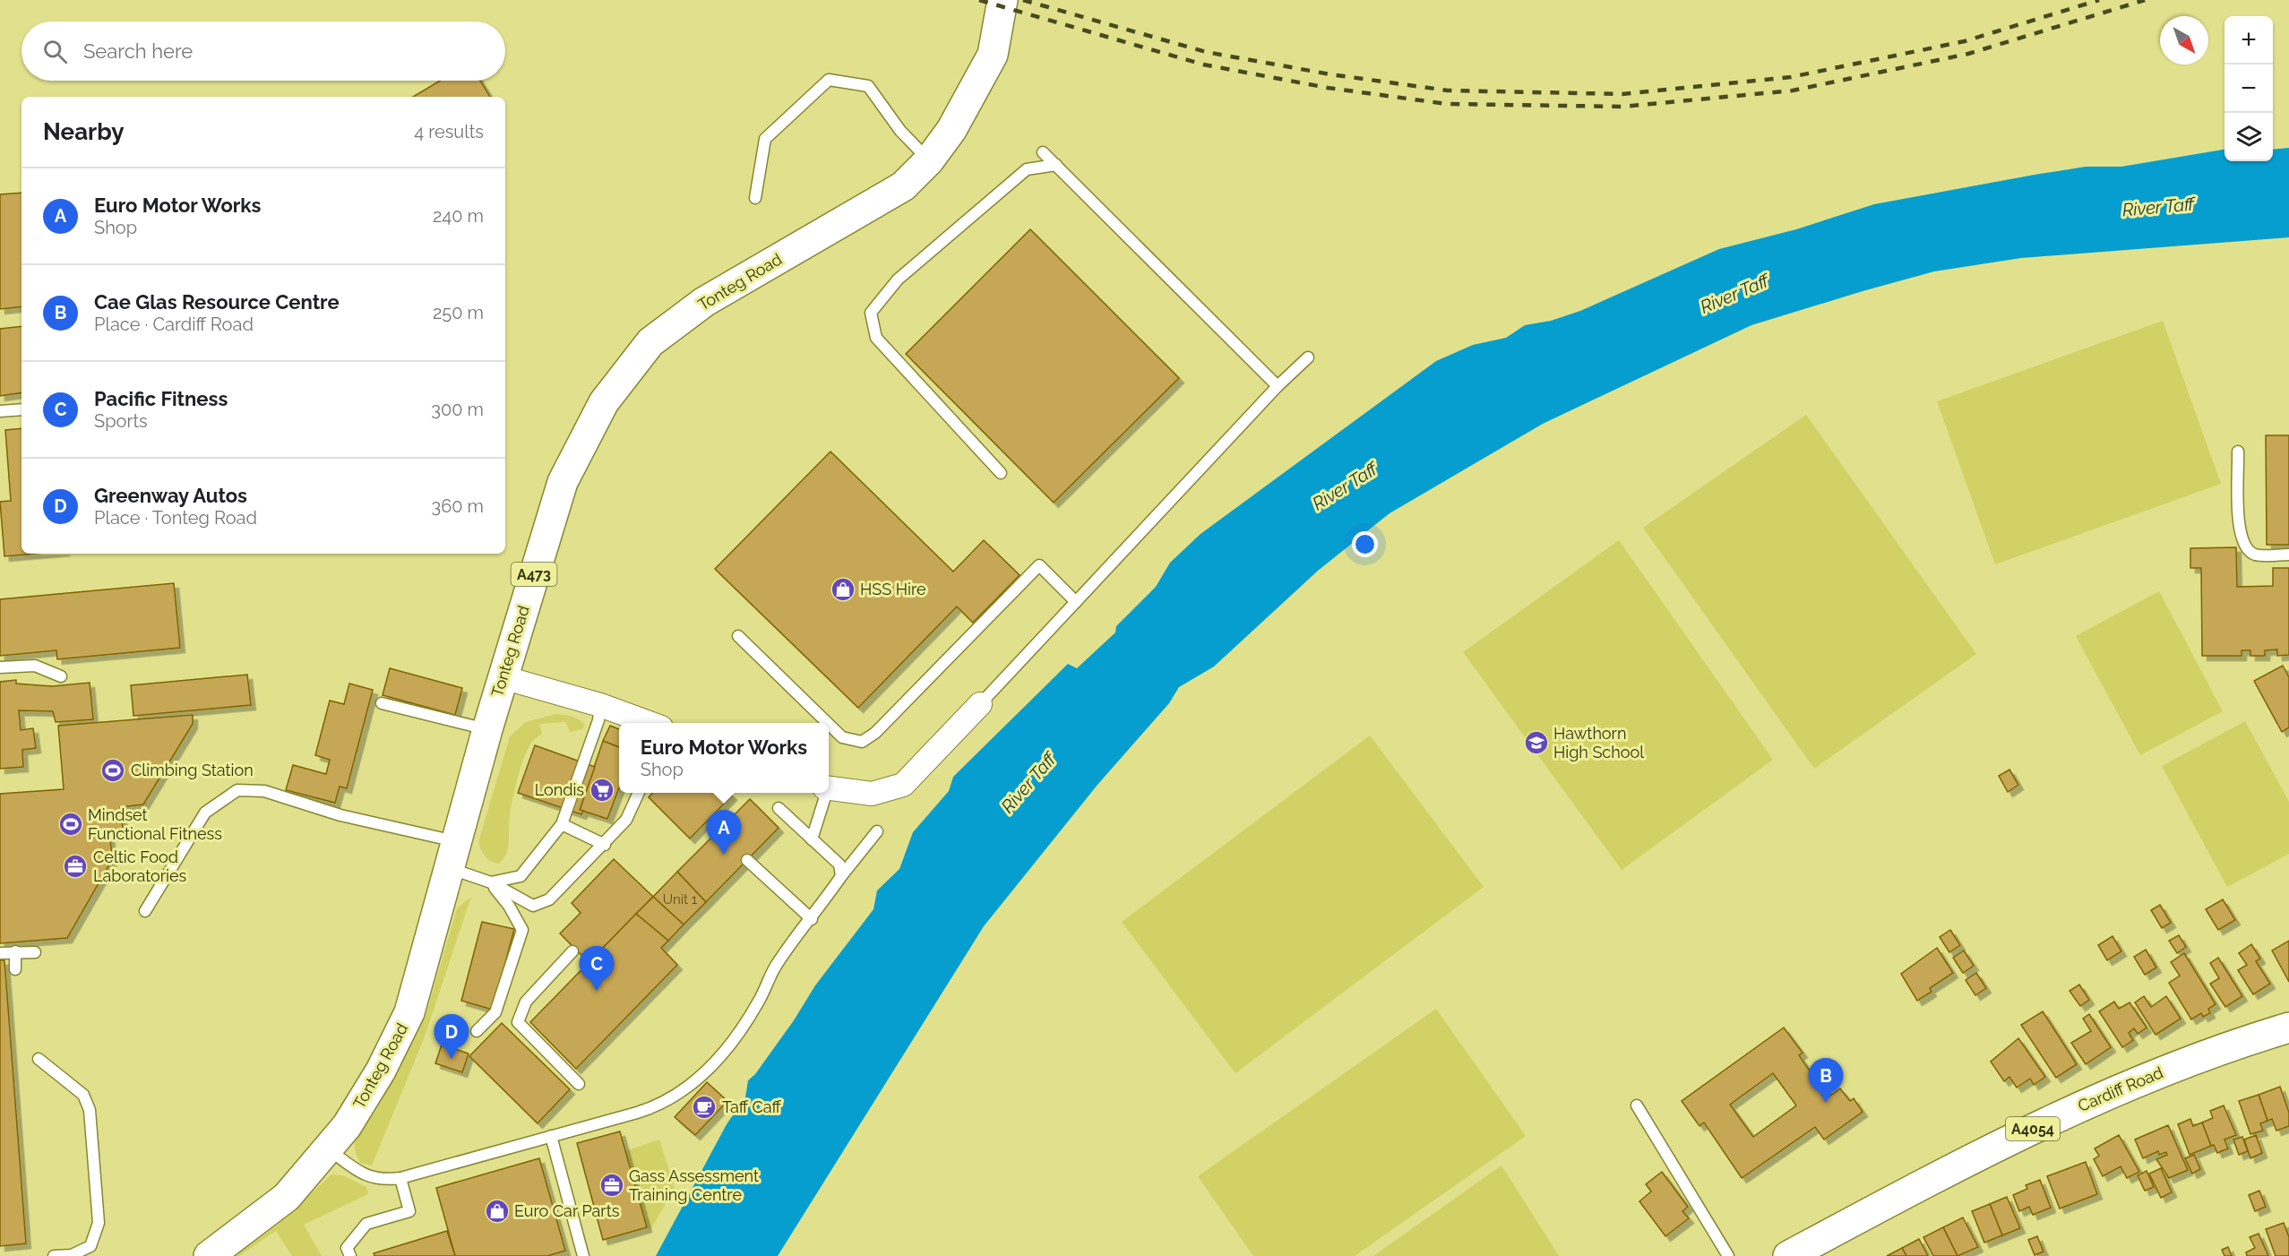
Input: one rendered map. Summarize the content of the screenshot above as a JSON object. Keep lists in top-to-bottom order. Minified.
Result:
{"streets":{"main road":["Tonteg Road","A473","Cardiff Road","A4054"]},"water":["River Taff"],"places":{"shop":["HSS Hire","Euro Car Parts"],"school or university":["Hawthorn High School"],"sports":["Climbing Station","Mindset Functional Fitness"],"supermarket":["Londis"],"office":["Celtic Food Laboratories","Gass Assessment Training Centre"],"cafe":["Taff Caff"]},"house_numbers":["Unit 1"],"north":"bottom right","page":{"map_buttons":["+","−"],"search":"Search here","heading":["Nearby","4 results"],"list":[{"mark":"A","name":"Euro Motor Works","note":"Shop","value":"240 m"},{"mark":"B","name":"Cae Glas Resource Centre","note":"Place · Cardiff Road","value":"250 m"},{"mark":"C","name":"Pacific Fitness","note":"Sports","value":"300 m"},{"mark":"D","name":"Greenway Autos","note":"Place · Tonteg Road","value":"360 m"}],"popup":["Euro Motor Works","Shop"],"pins":["A","C","D","B"]}}
